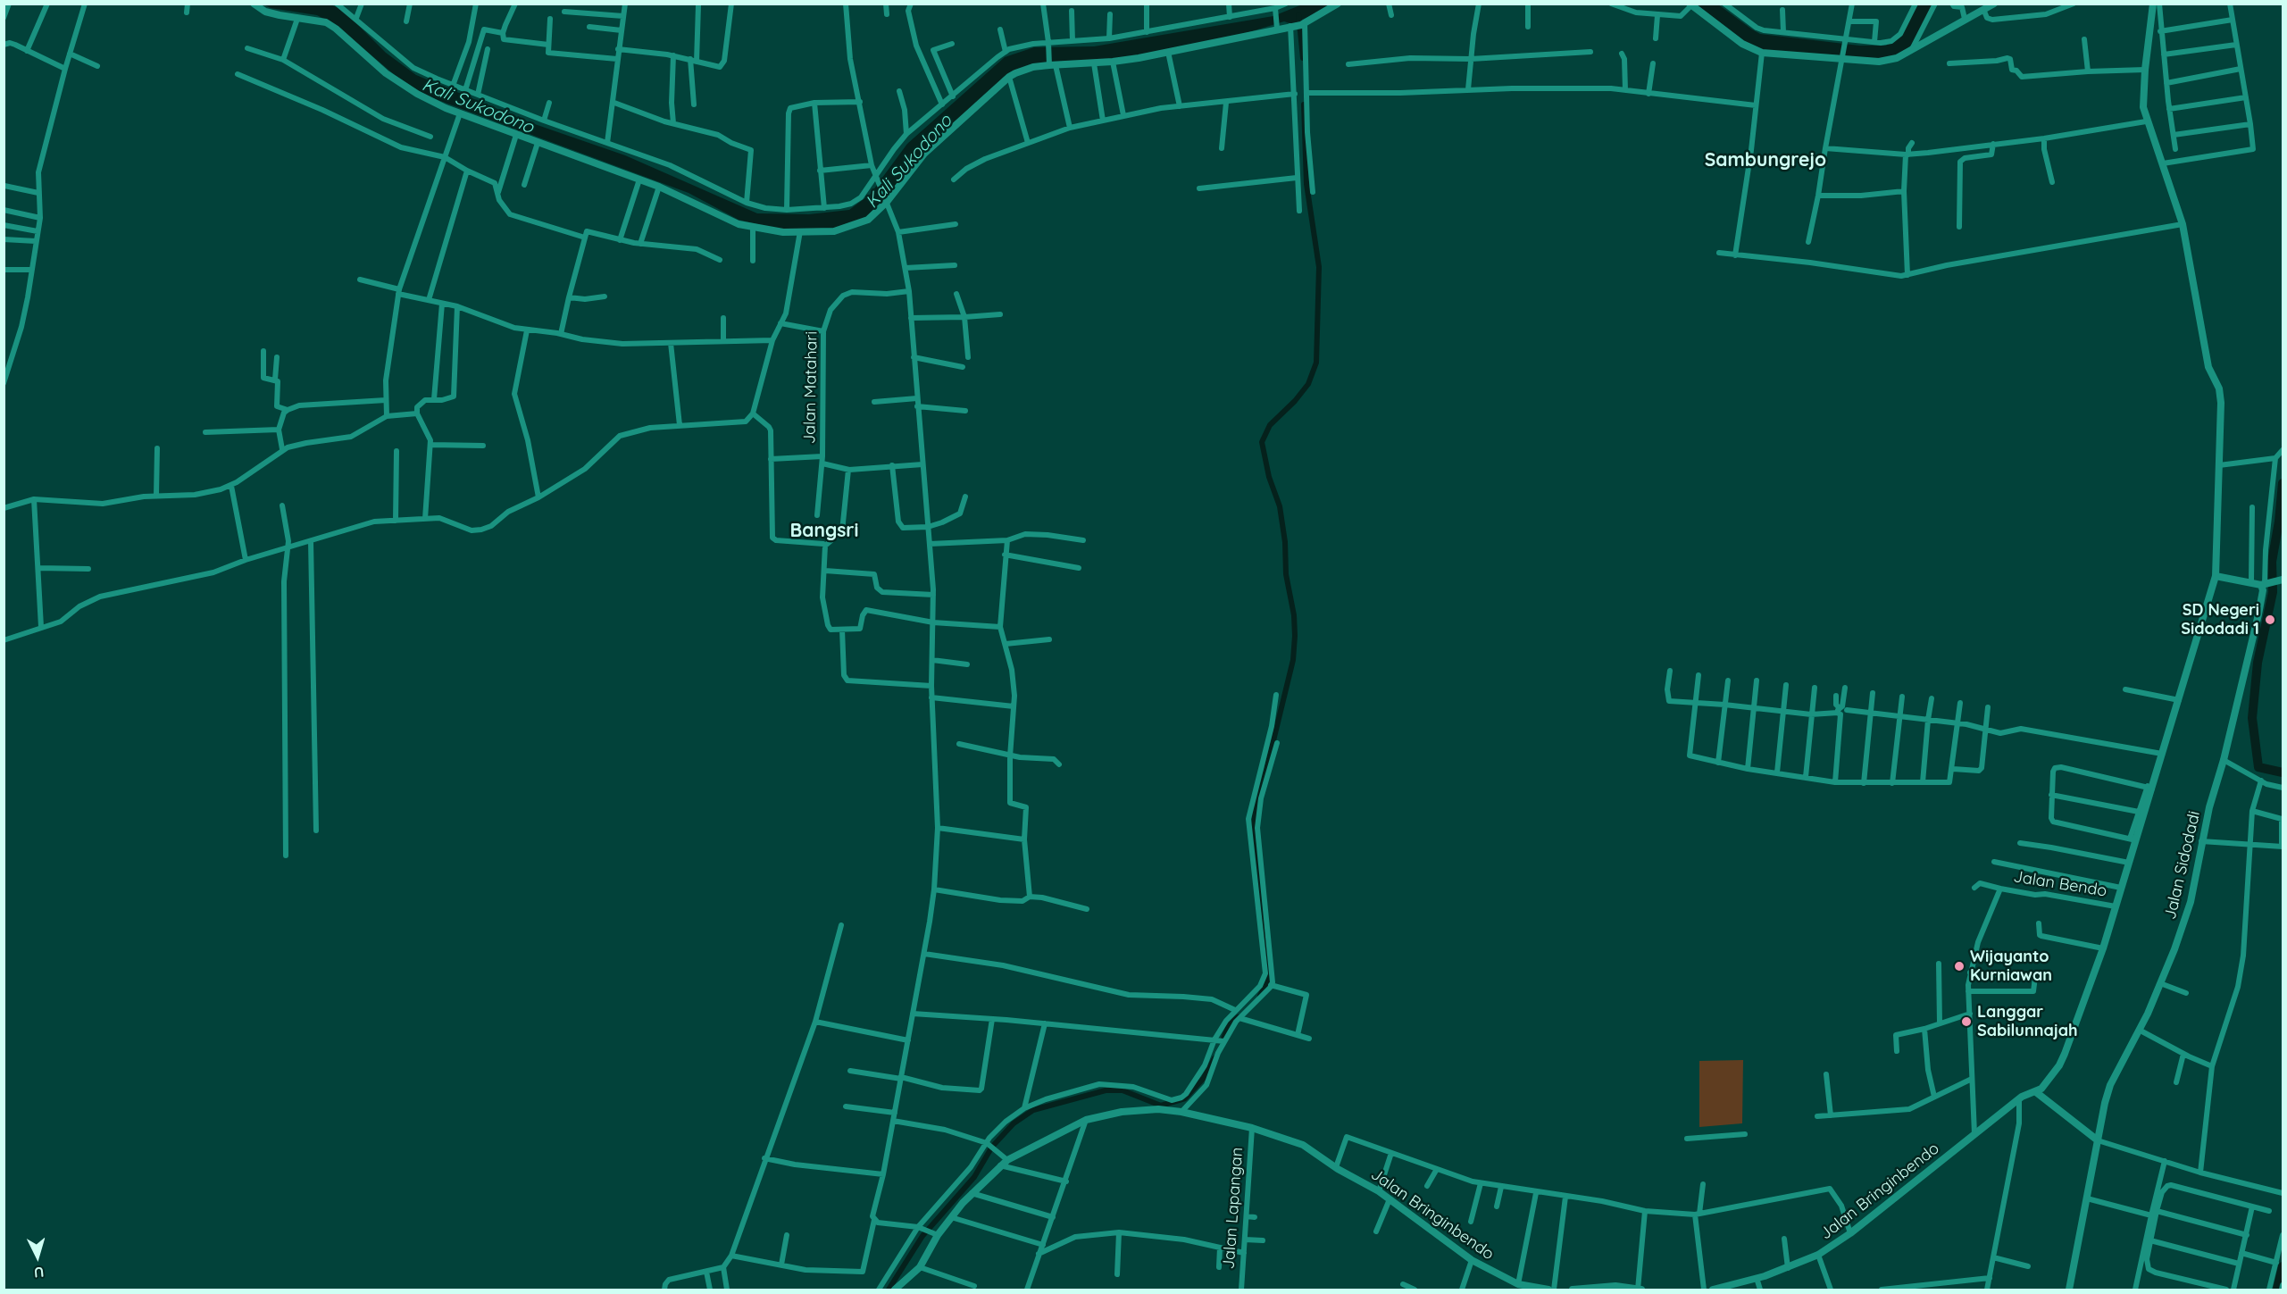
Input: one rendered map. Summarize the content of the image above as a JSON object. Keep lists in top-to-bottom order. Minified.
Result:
{"streets":{"street":["Jalan Matahari","Jalan Sidodadi","Jalan Bendo","Jalan Bringinbendo","Jalan Lapangan"]},"crossings":[["Jalan Bendo","Jalan Bringinbendo"],["Jalan Bringinbendo","Jalan Lapangan"]],"districts":["Sambungrejo","Bangsri"],"water":["Kali Sukodono"],"places":["SD Negeri Sidodadi 1","Wijayanto Kurniawan","Langgar Sabilunnajah"],"north":"bottom"}
